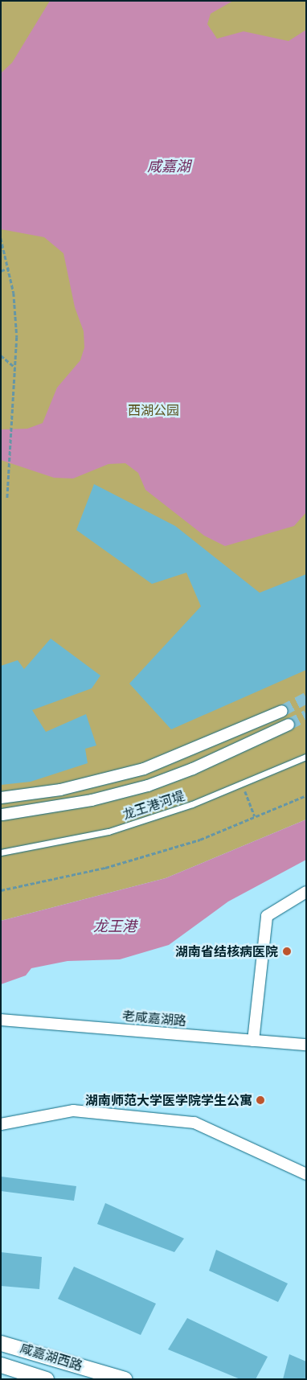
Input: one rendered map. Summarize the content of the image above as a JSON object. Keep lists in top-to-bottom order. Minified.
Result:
{"streets":{"main road":["咸嘉湖西路"],"street":["老咸嘉湖路"],"lane":["龙王港河堤"]},"water":["咸嘉湖","龙王港"],"parks":["西湖公园"],"places":["湖南省结核病医院","湖南师范大学医学院学生公寓"]}
